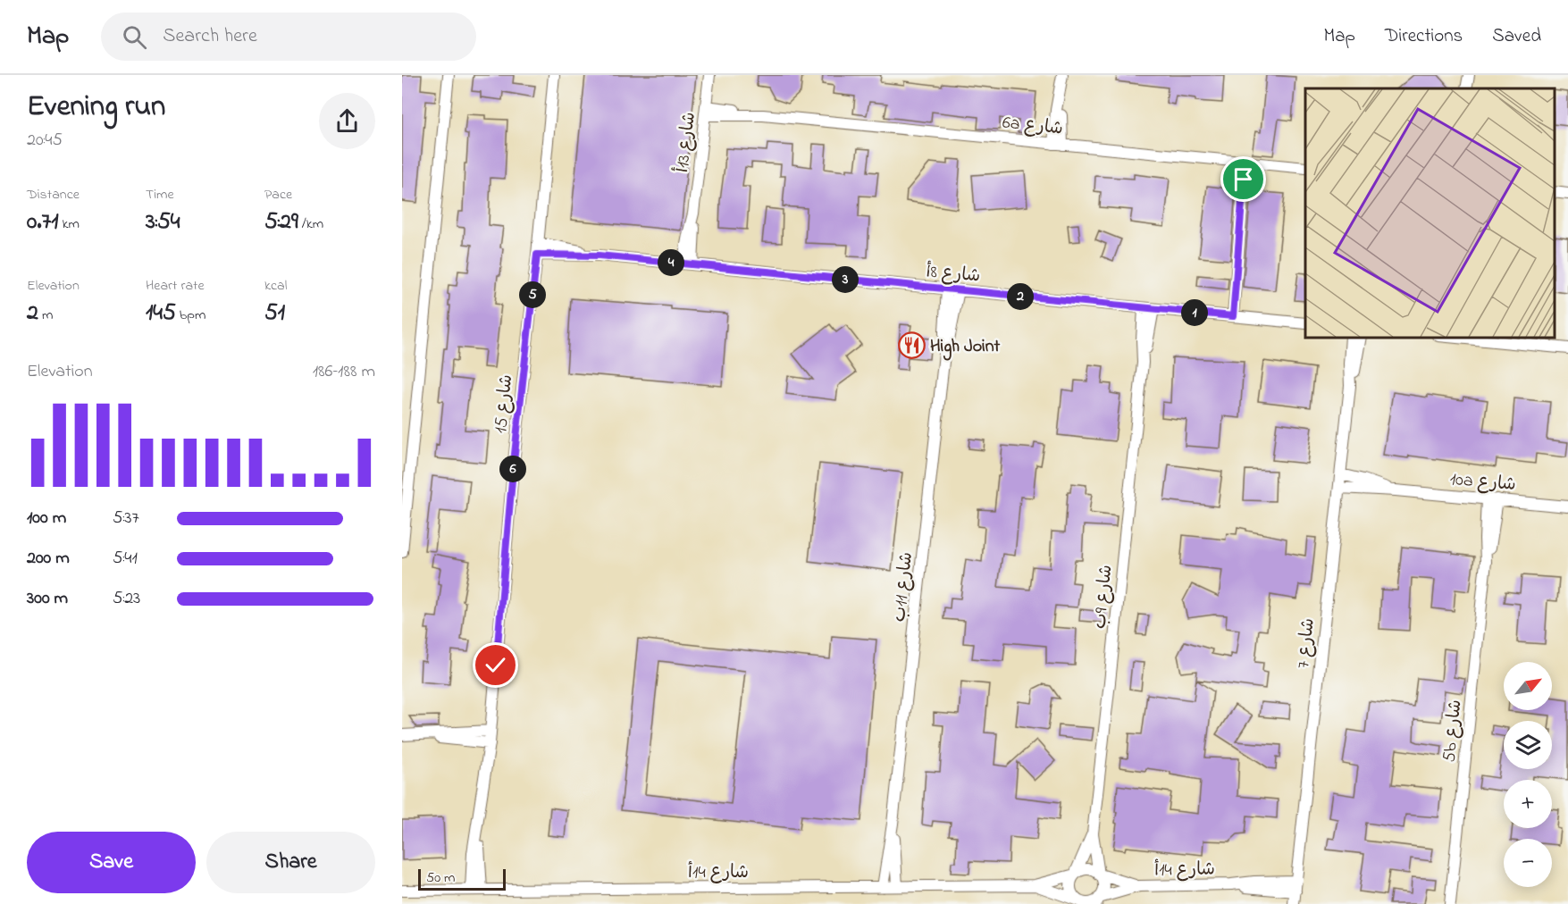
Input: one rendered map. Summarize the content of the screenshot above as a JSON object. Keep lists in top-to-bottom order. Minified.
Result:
{"streets":{"street":["6a شارع","شارع 13أ","شارع 8أ","شارع 15","10a شارع","شارع 11ب","شارع 9ب","شارع 7","5b شارع","شارع 14أ"]},"crossings":[["6a شارع","شارع 13أ"],["شارع 13أ","شارع 8أ"],["شارع 8أ","شارع 15"],["شارع 8أ","شارع 11ب"],["شارع 8أ","شارع 9ب"],["شارع 15","شارع 14أ"],["10a شارع","شارع 7"],["10a شارع","5b شارع"],["شارع 11ب","شارع 14أ"],["شارع 9ب","شارع 14أ"],["شارع 7","شارع 14أ"]],"places":{"restaurant":["High Joint"]},"scale_bar":"50 m","north":"top right","page":{"header":"Map","search":"Search here","nav":["Map","Directions","Saved"],"heading":["Evening run","20:45"],"stats":[["Distance","0.71 km"],["Time","3:54"],["Pace","5:29 /km"],["Elevation","2 m"],["Heart rate","145 bpm"],["kcal","51"]],"pins":["4","3","5","2","1","6"],"chart":["Elevation","186–188 m"],"list":[{"name":"100 m","note":"5:37"},{"name":"200 m","note":"5:41"},{"name":"300 m","note":"5:23"}],"map_buttons":["+","−"],"buttons":["Save","Share"],"scale":"50 m"}}
